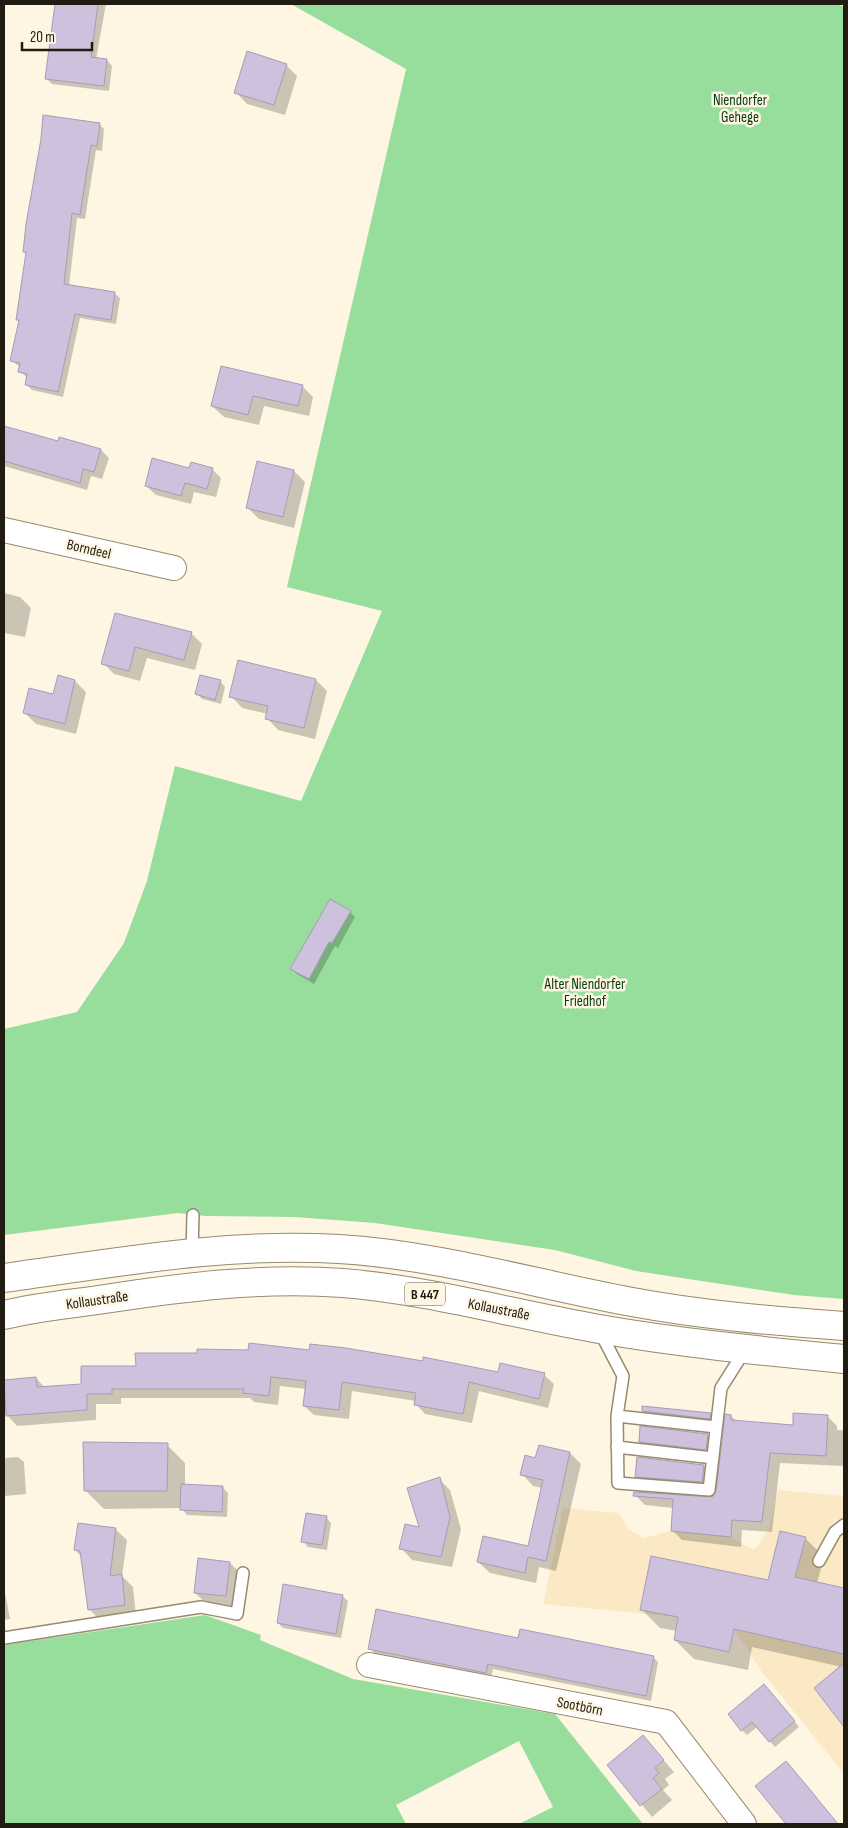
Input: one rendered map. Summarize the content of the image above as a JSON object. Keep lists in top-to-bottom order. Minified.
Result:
{"streets":{"main road":["B 447","Kollaustraße"],"street":["Borndeel","Sootbörn"]},"parks":["Niendorfer Gehege","Alter Niendorfer Friedhof"],"scale_bar":"20 m"}
